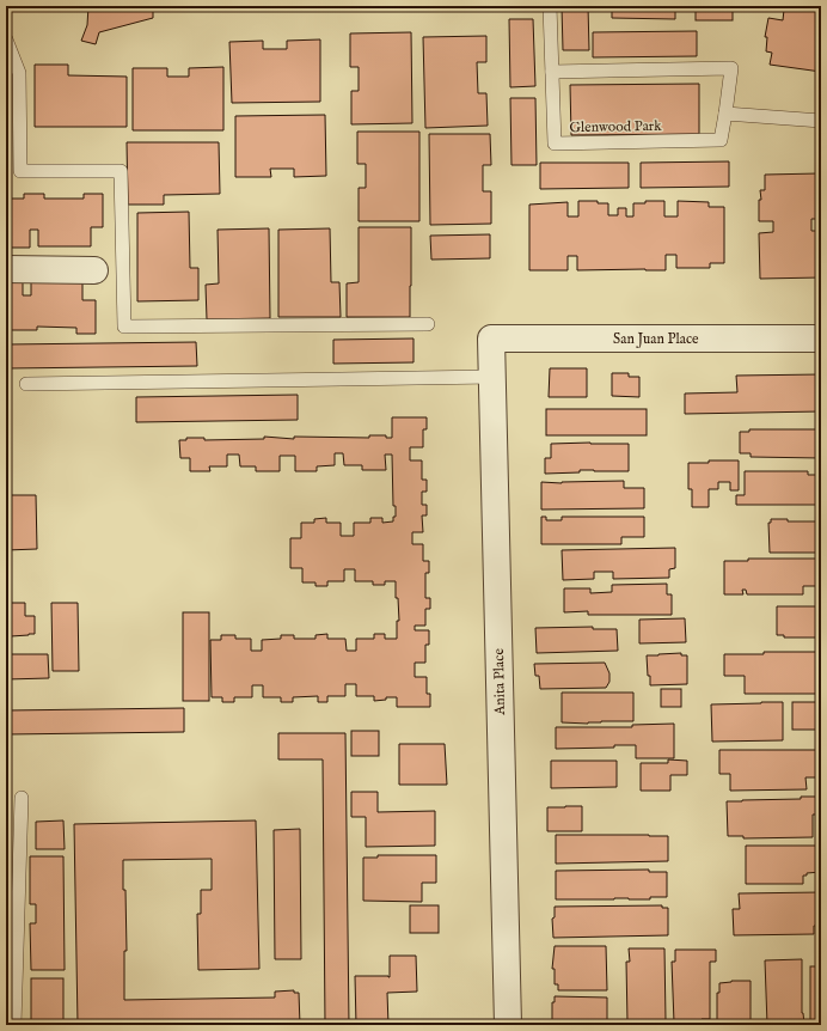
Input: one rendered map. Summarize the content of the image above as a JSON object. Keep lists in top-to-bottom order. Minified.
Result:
{"streets":{"street":["San Juan Place","Anita Place"],"lane":["Glenwood Park"]},"crossings":[["San Juan Place","Anita Place"]]}
